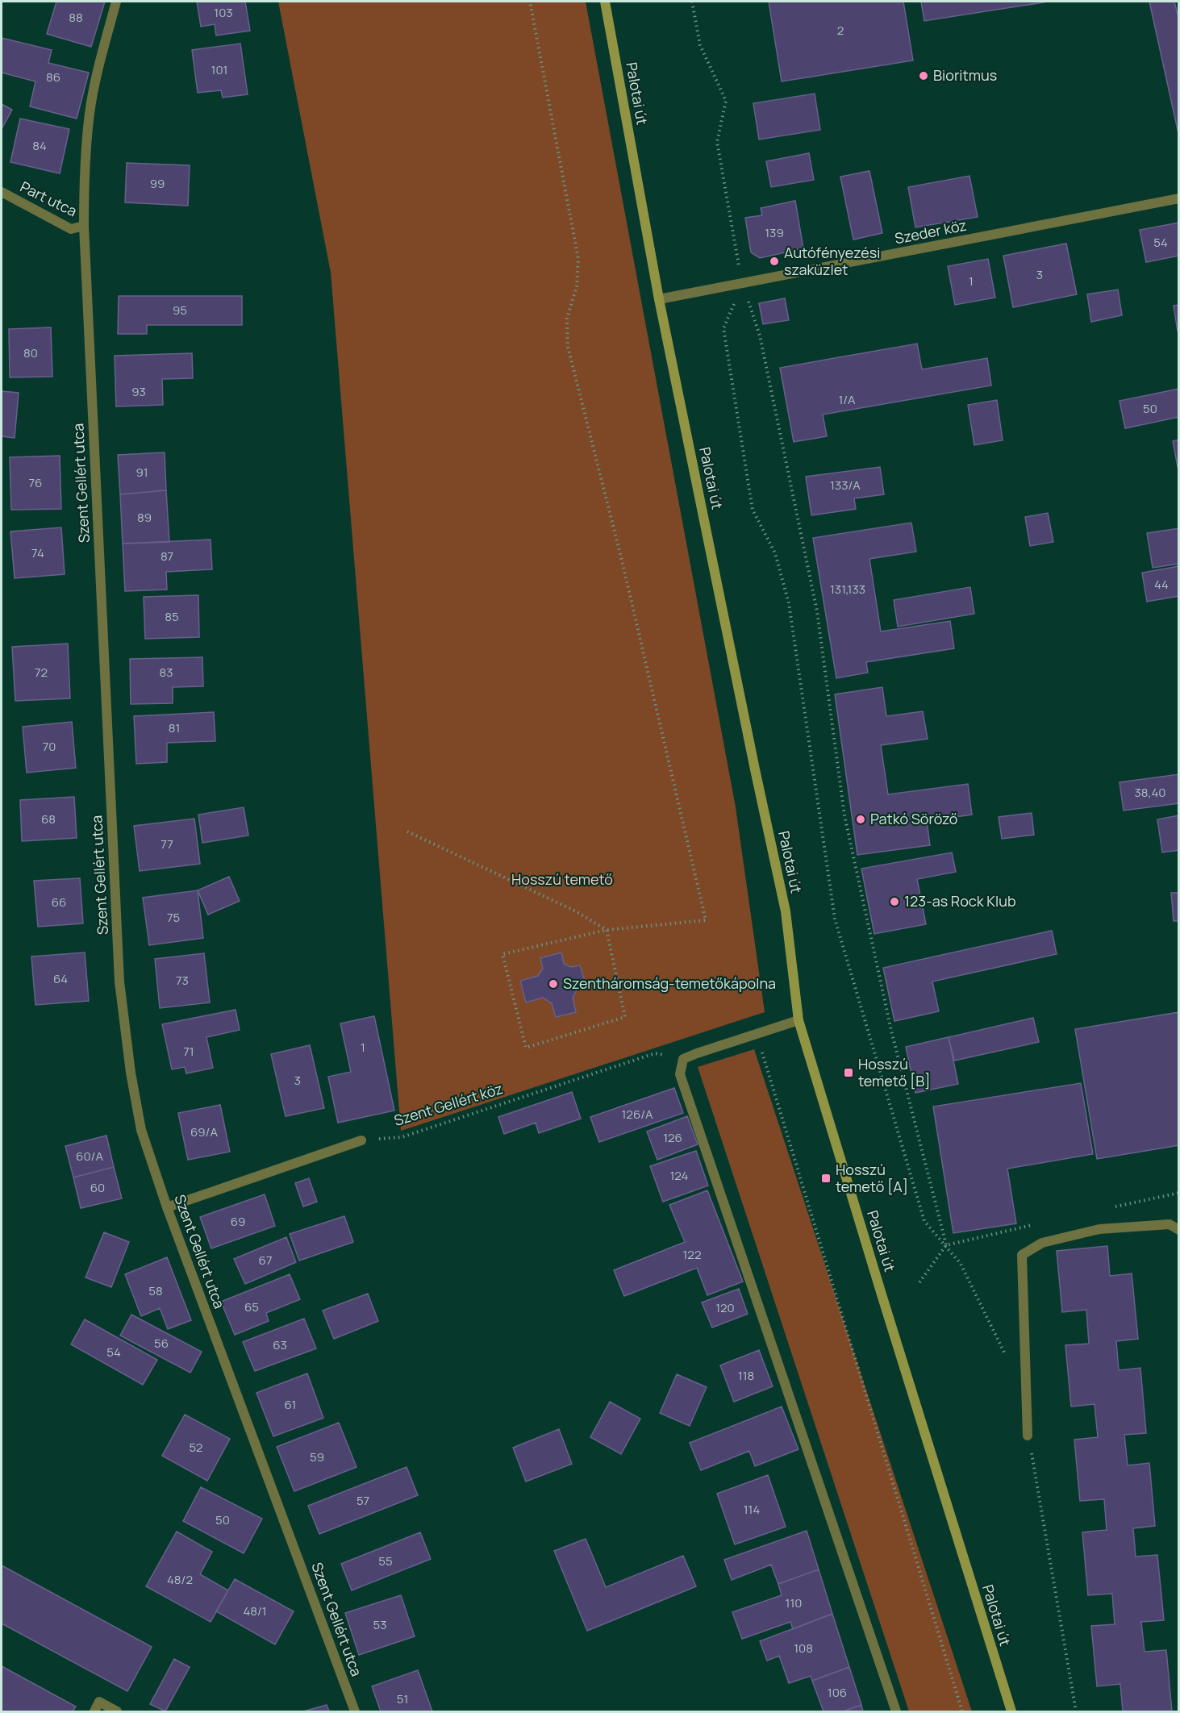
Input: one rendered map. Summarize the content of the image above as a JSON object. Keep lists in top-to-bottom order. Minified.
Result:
{"streets":{"main road":["Palotai út"],"street":["Part utca","Szeder köz","Szent Gellért utca"],"path":["Szent Gellért köz"]},"crossings":[["Palotai út","Szeder köz"],["Part utca","Szent Gellért utca"]],"parks":["Hosszú temető"],"places":{"other":["Bioritmus","Autófényezési szaküzlet","Patkó Söröző","123-as Rock Klub","Szentháromság-temetőkápolna"],"transit":["Hosszú temető [B]","Hosszú temető [A]"]},"house_numbers":["103","88","2","101","86","84","99","139","54","3","1","95","80","93","1/A","50","91","76","133/A","89","74","87","44","131,133","85","72","83","81","70","38,40","68","77","66","75","64","73","1","71","3","126/A","69/A","126","60/A","124","60","69","122","67","58","65","120","56","63","54","118","61","52","59","57","114","50","55","48/2","110","48/1","53","108","106","51"]}
